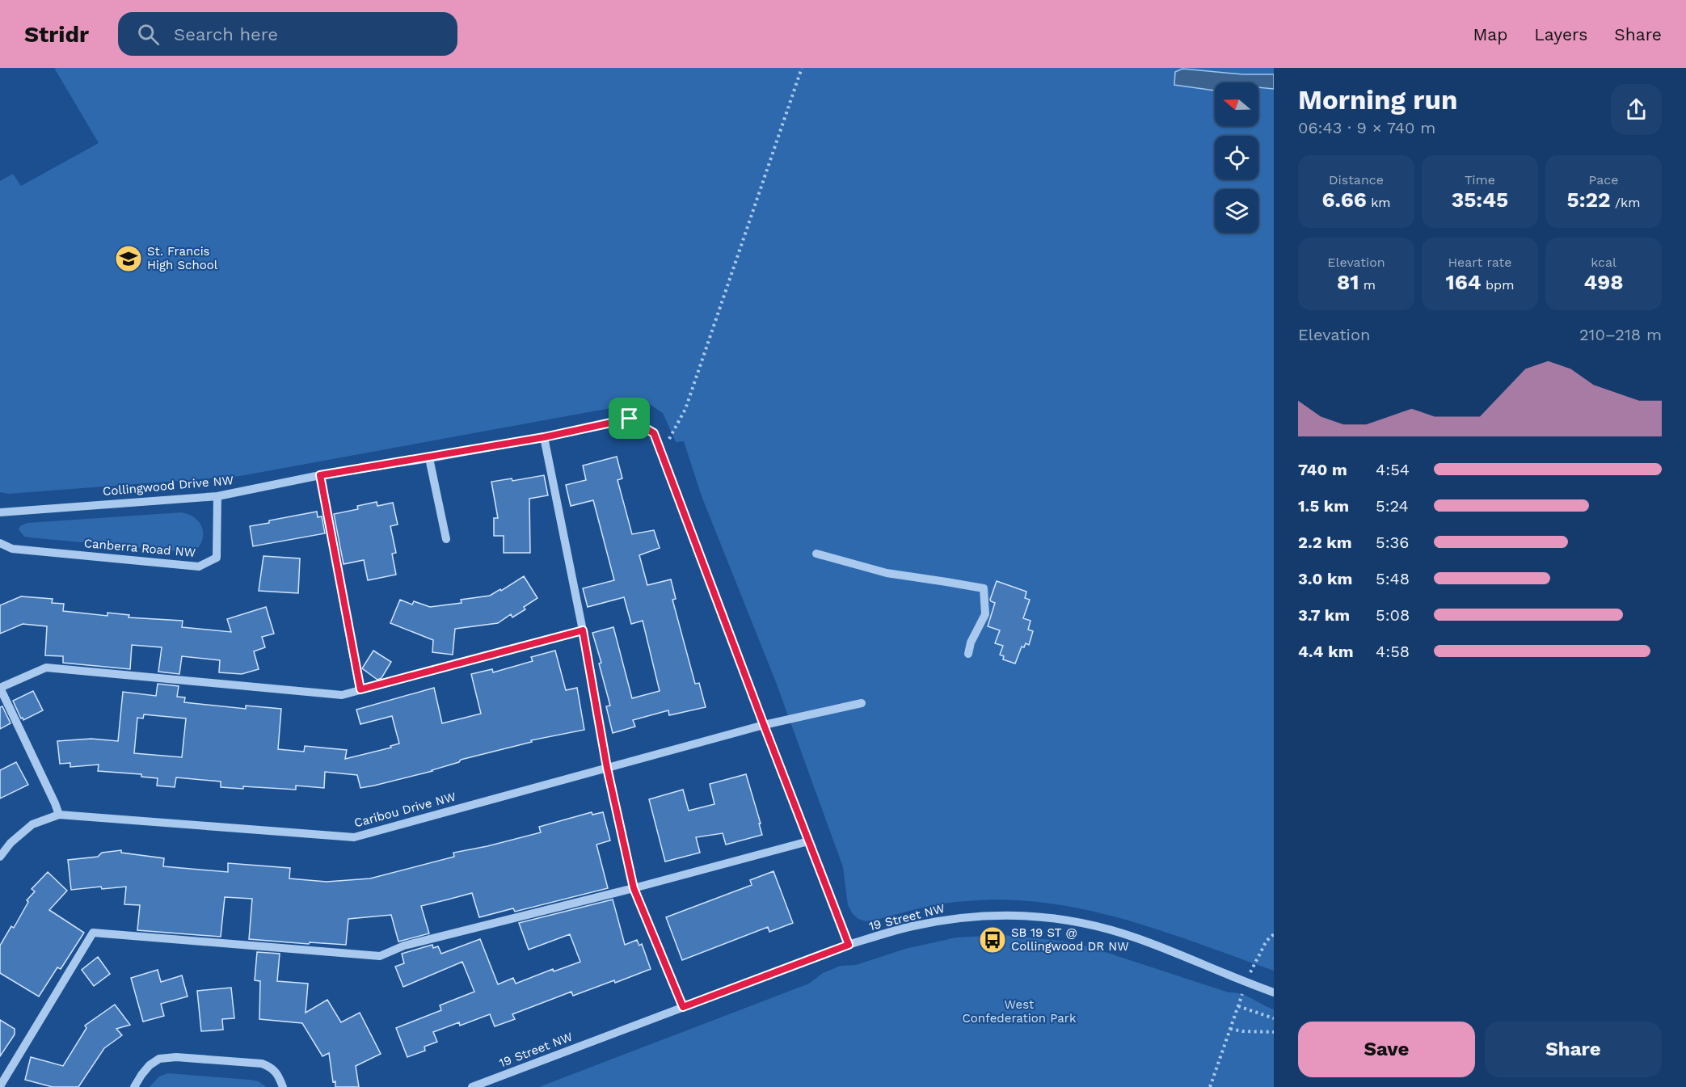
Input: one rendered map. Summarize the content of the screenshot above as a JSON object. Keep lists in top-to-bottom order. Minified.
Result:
{"streets":{"street":["Collingwood Drive NW","Canberra Road NW","Caribou Drive NW","19 Street NW"]},"crossings":[["Collingwood Drive NW","Canberra Road NW"],["Collingwood Drive NW","Caribou Drive NW"],["Collingwood Drive NW","19 Street NW"]],"parks":["West Confederation Park"],"places":{"school or university":["St. Francis High School"],"bus stop":["SB 19 ST @ Collingwood DR NW"]},"north":"left","page":{"header":"Stridr","search":"Search here","nav":["Map","Layers","Share"],"heading":["Morning run","06:43 · 9 × 740 m"],"stats":[["Distance","6.66 km"],["Time","35:45"],["Pace","5:22 /km"],["Elevation","81 m"],["Heart rate","164 bpm"],["kcal","498"]],"chart":["Elevation","210–218 m"],"list":[{"name":"740 m","note":"4:54"},{"name":"1.5 km","note":"5:24"},{"name":"2.2 km","note":"5:36"},{"name":"3.0 km","note":"5:48"},{"name":"3.7 km","note":"5:08"},{"name":"4.4 km","note":"4:58"}],"buttons":["Save","Share"]}}
